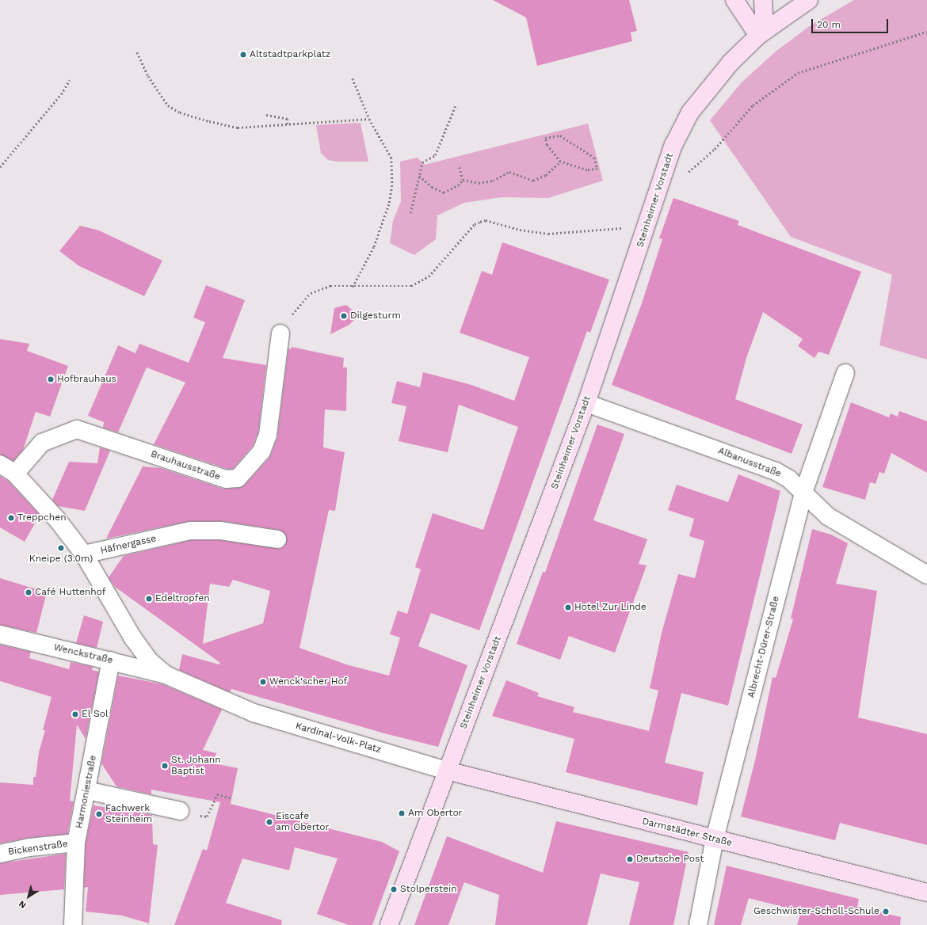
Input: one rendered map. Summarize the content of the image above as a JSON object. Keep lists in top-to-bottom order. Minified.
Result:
{"streets":{"main road":["Steinheimer Vorstadt","Darmstädter Straße"],"street":["Albanusstraße","Brauhausstraße","Häfnergasse","Albrecht-Dürer-Straße","Wenckstraße","Kardinal-Volk-Platz","Harmoniestraße","Bickenstraße"]},"crossings":[["Steinheimer Vorstadt","Albanusstraße"],["Steinheimer Vorstadt","Kardinal-Volk-Platz"],["Steinheimer Vorstadt","Darmstädter Straße"],["Albanusstraße","Albrecht-Dürer-Straße"],["Häfnergasse","Wenckstraße"],["Albrecht-Dürer-Straße","Darmstädter Straße"],["Wenckstraße","Kardinal-Volk-Platz"],["Wenckstraße","Harmoniestraße"],["Kardinal-Volk-Platz","Darmstädter Straße"],["Harmoniestraße","Bickenstraße"]],"places":["Altstadtparkplatz","Dilgesturm","Hofbrauhaus","Treppchen","Kneipe (3.0m)","Café Huttenhof","Edeltropfen","Hotel Zur Linde","Wenck'scher Hof","El Sol","St. Johann Baptist","Am Obertor","Fachwerk Steinheim","Eiscafe am Obertor","Deutsche Post","Stolperstein","Geschwister-Scholl-Schule"],"scale_bar":"20 m","north":"bottom left"}
